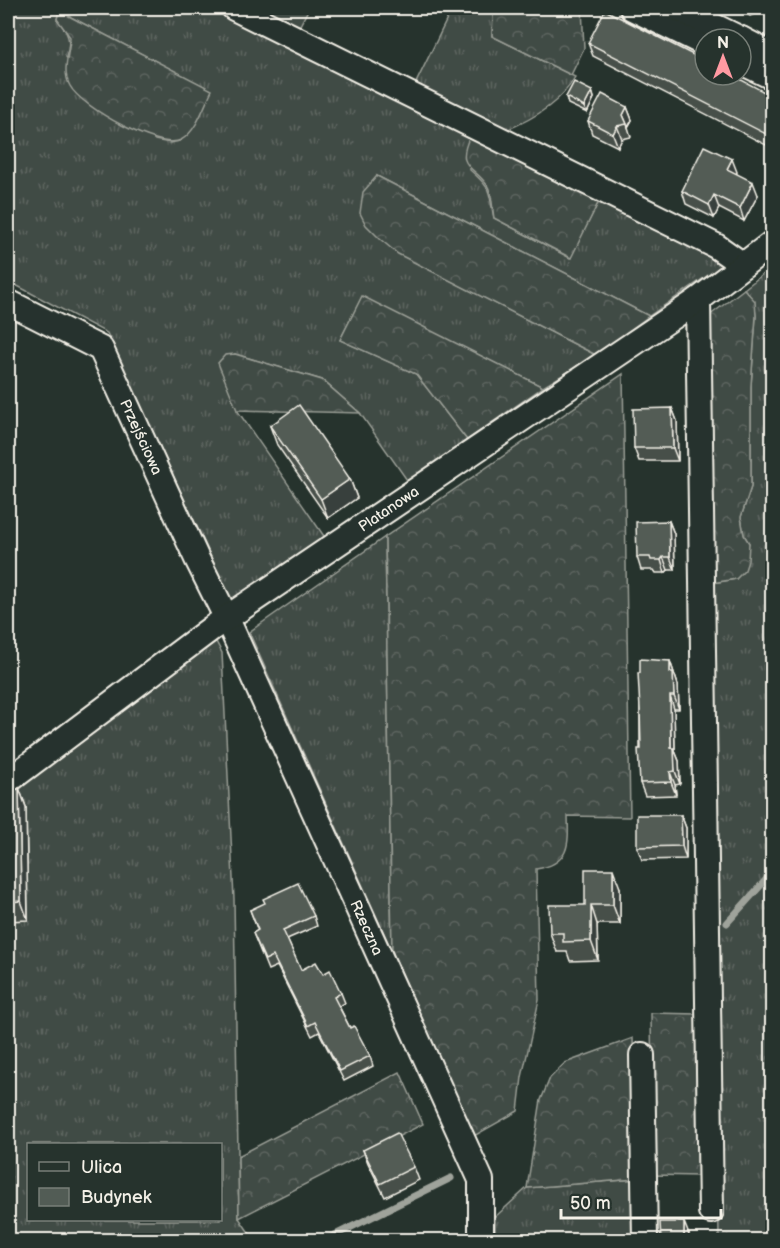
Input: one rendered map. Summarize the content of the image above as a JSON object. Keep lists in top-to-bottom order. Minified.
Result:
{"streets":{"street":["Przejściowa","Platanowa","Rzeczna"]},"crossings":[["Przejściowa","Platanowa"],["Przejściowa","Rzeczna"],["Platanowa","Rzeczna"]],"legend":["Ulica","Budynek"],"scale_bar":"50 m","north":"top"}
